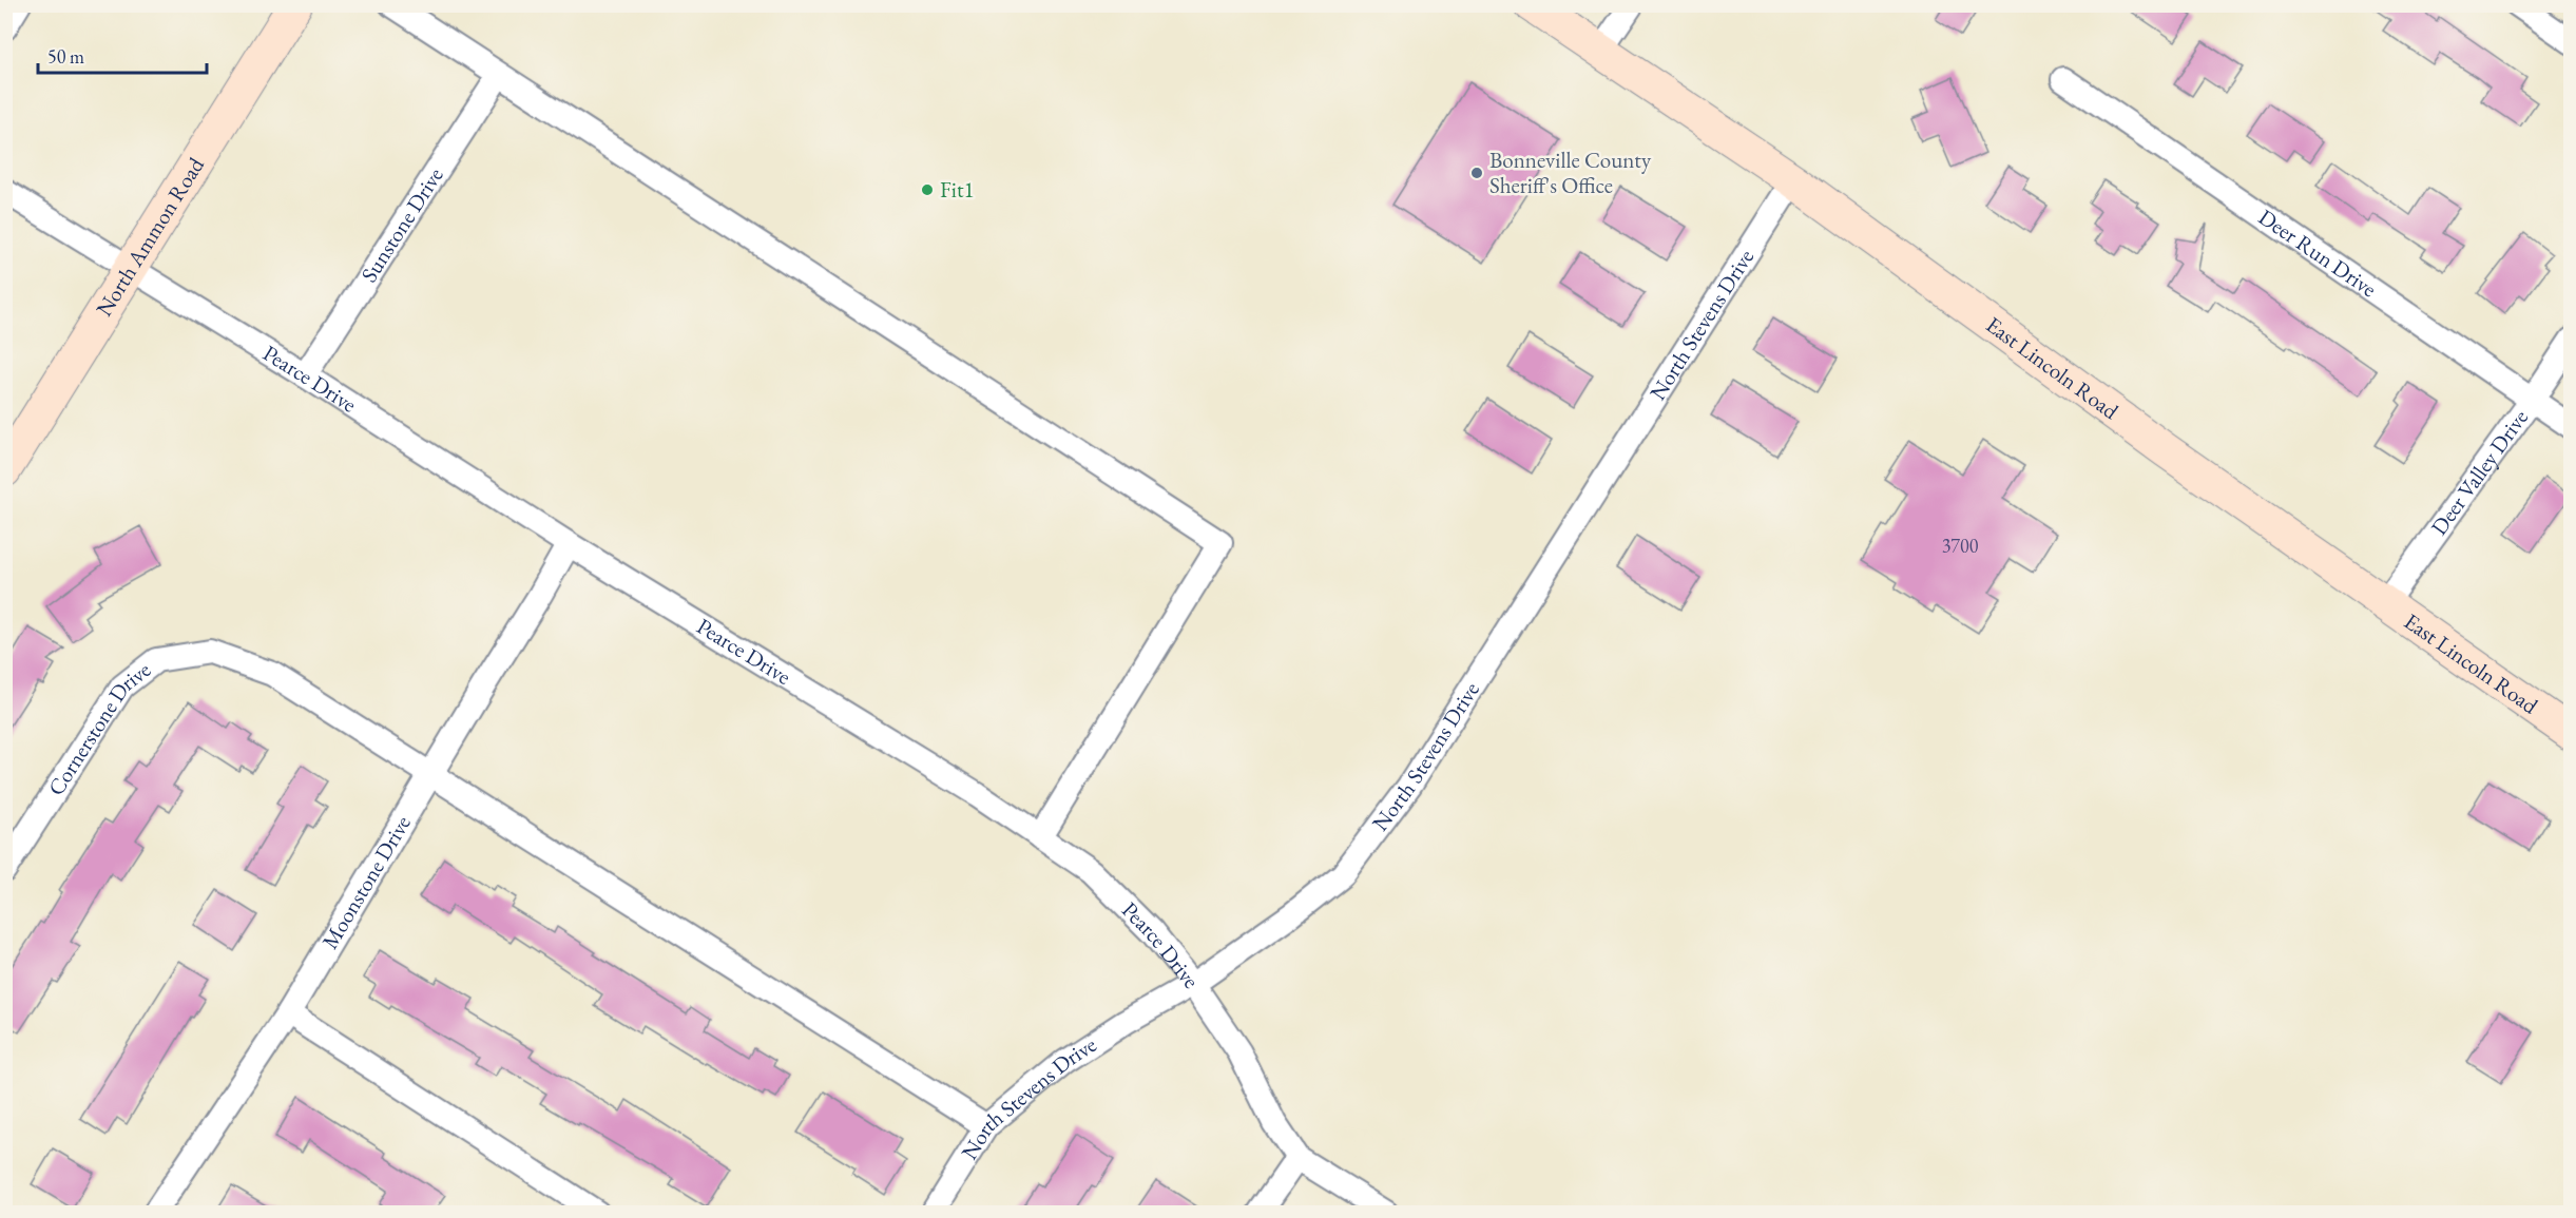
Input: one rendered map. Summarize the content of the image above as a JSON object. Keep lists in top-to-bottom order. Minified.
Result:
{"streets":{"main road":["North Ammon Road","East Lincoln Road"],"street":["Sunstone Drive","Deer Run Drive","North Stevens Drive","Pearce Drive","Deer Valley Drive","Cornerstone Drive","Moonstone Drive"]},"crossings":[["Sunstone Drive","Pearce Drive"],["North Ammon Road","Pearce Drive"],["Deer Run Drive","Deer Valley Drive"],["North Stevens Drive","East Lincoln Road"],["North Stevens Drive","Pearce Drive"],["North Stevens Drive","Cornerstone Drive"],["East Lincoln Road","Deer Valley Drive"],["Pearce Drive","Moonstone Drive"],["Cornerstone Drive","Moonstone Drive"]],"places":["Bonneville County Sheriff's Office","Fit1"],"house_numbers":["3700"],"scale_bar":"50 m"}
